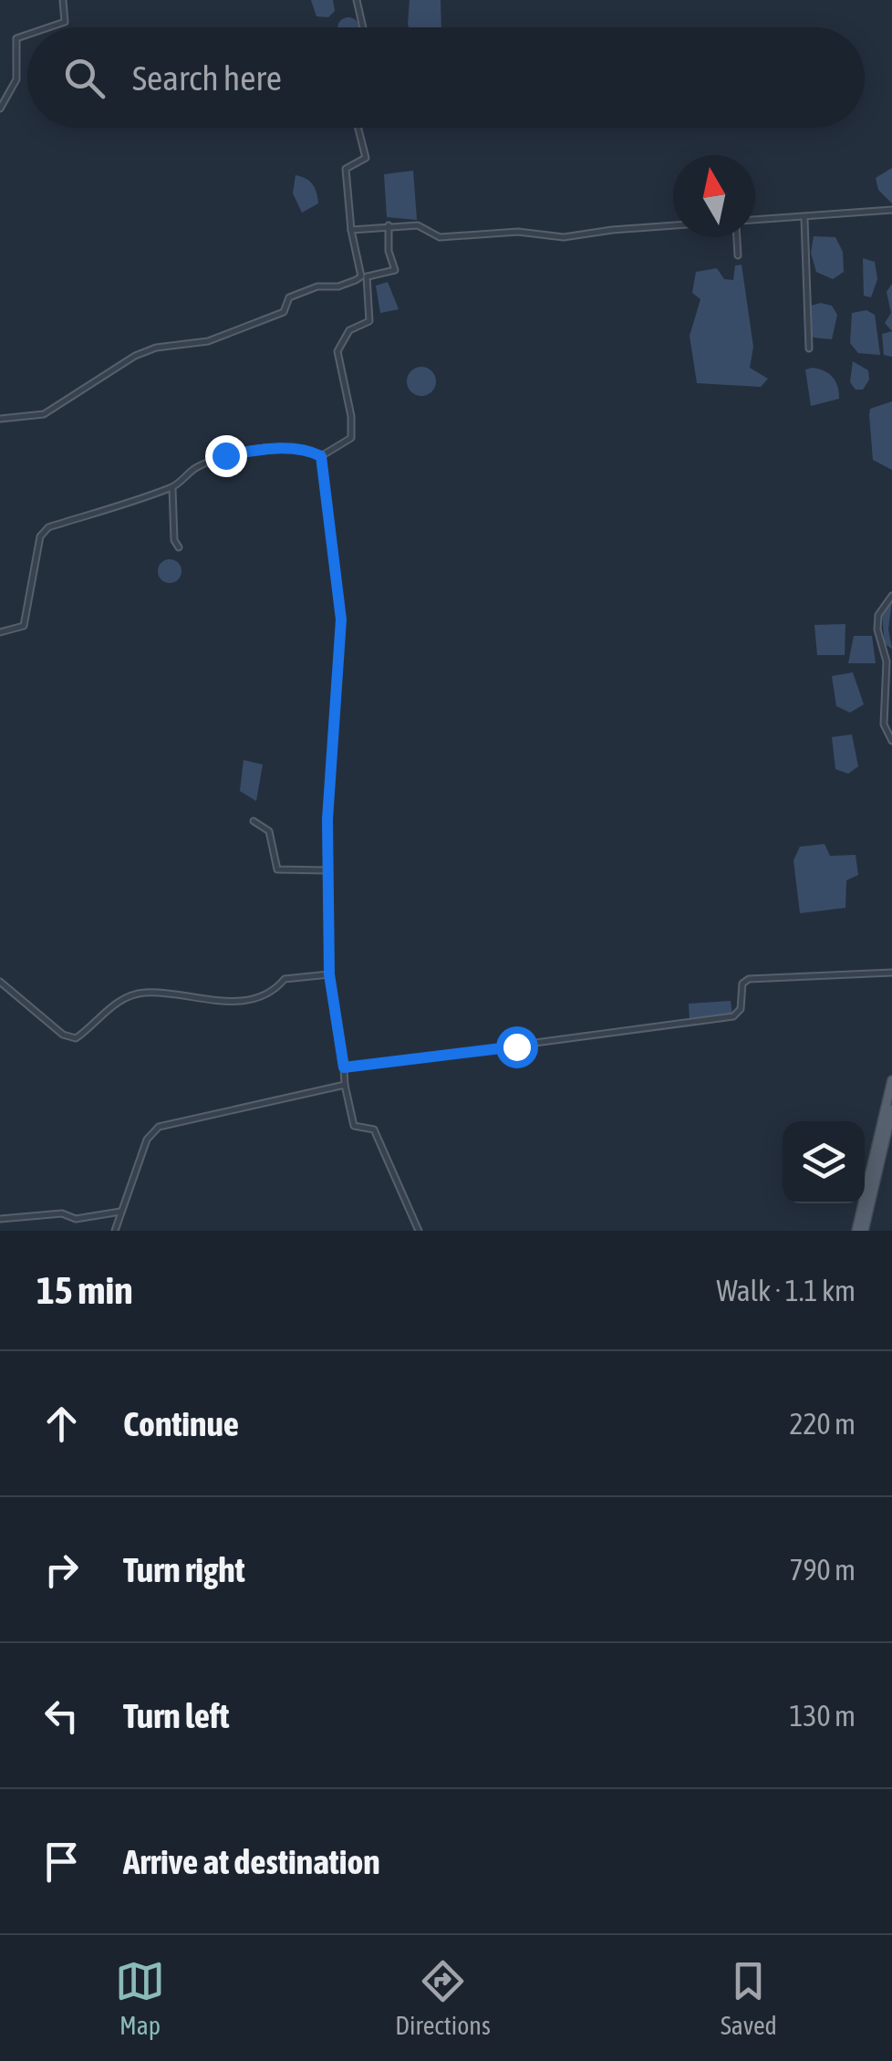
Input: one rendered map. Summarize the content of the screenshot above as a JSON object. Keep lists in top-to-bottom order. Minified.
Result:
{"north":"top","page":{"search":"Search here","heading":["15 min","Walk · 1.1 km"],"list":[["Continue","220 m"],["Turn right","790 m"],["Turn left","130 m"],"Arrive at destination"],"nav":["Map","Directions","Saved"]}}
